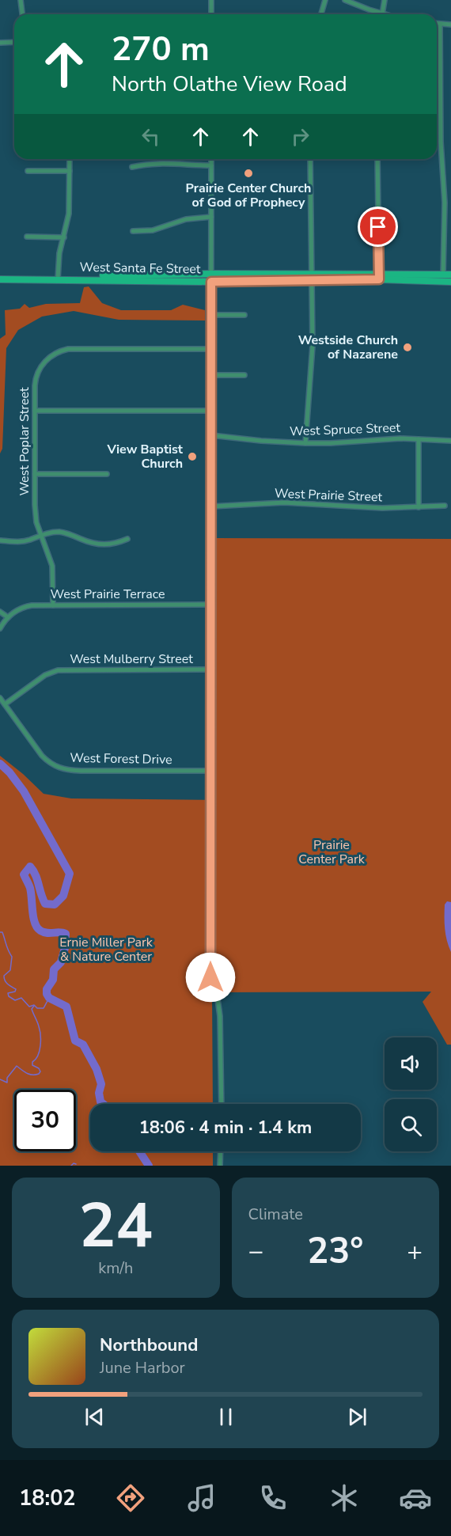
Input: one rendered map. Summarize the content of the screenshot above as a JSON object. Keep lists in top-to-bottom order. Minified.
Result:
{"streets":{"street":["West Santa Fe Street","West Spruce Street","West Poplar Street","West Prairie Street","West Prairie Terrace","West Mulberry Street","West Forest Drive"]},"crossings":[["West Poplar Street","West Prairie Terrace"],["West Mulberry Street","West Forest Drive"]],"parks":["Prairie Center Park","Ernie Miller Park & Nature Center"],"places":["Prairie Center Church of God of Prophecy","Westside Church of Nazarene","View Baptist Church"],"page":{"turn":["270 m","North Olathe View Road"],"limit":"30","trip":"18:06 · 4 min · 1.4 km","tile":[["24","km/h"],"Climate"],"heat":["−","23°","+"],"song":["Northbound","June Harbor"],"tabs":"18:02"}}
